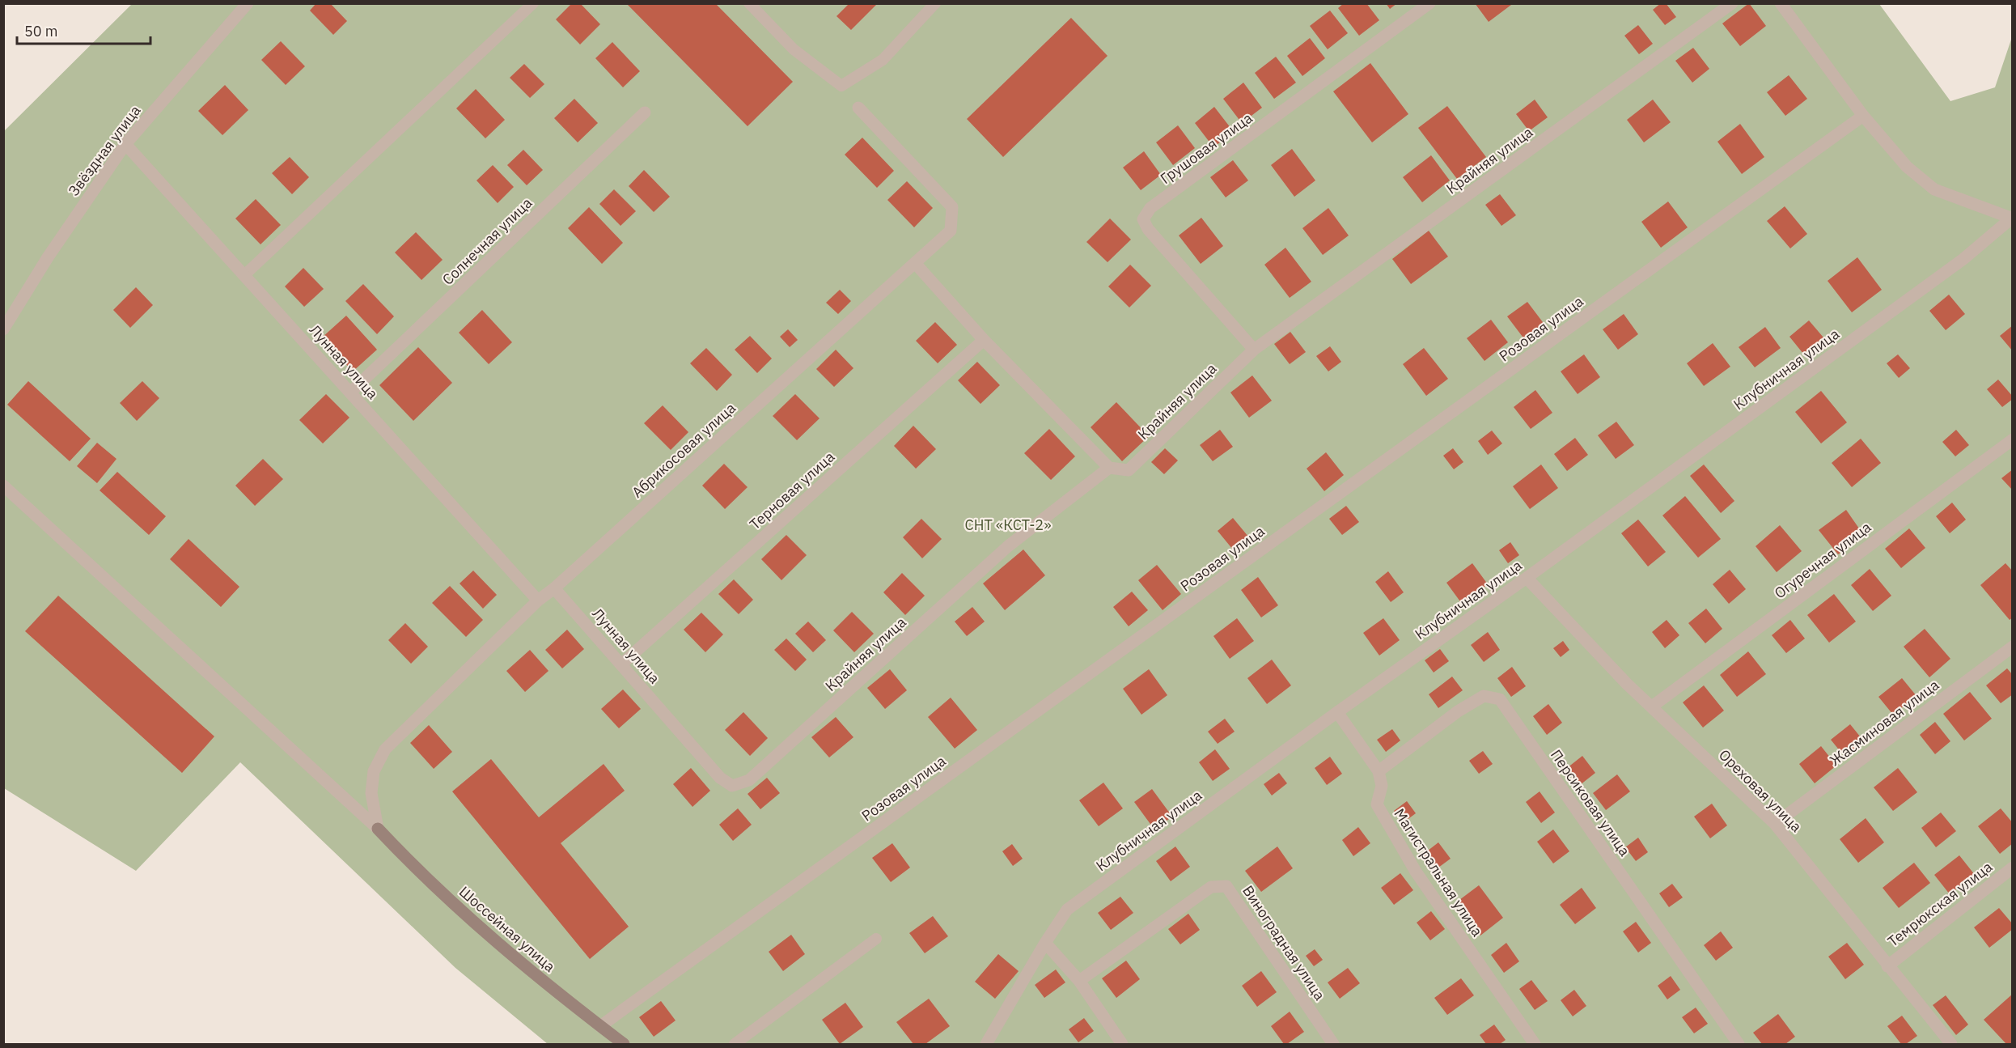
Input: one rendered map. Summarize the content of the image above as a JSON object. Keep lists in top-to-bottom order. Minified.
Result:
{"streets":{"street":["Грушовая улица","Звёздная улица","Крайняя улица","Солнечная улица","Розовая улица","Лунная улица","Клубничная улица","Абрикосовая улица","Терновая улица","Огуречная улица","Жасминовая улица","Ореховая улица","Персиковая улица","Магистральная улица","Темрюкская улица","Шоссейная улица","Виноградная улица"]},"crossings":[["Грушовая улица","Крайняя улица"],["Звёздная улица","Лунная улица"],["Крайняя улица","Лунная улица"],["Солнечная улица","Лунная улица"],["Розовая улица","Шоссейная улица"],["Лунная улица","Абрикосовая улица"],["Лунная улица","Терновая улица"],["Клубничная улица","Ореховая улица"],["Абрикосовая улица","Шоссейная улица"],["Огуречная улица","Ореховая улица"],["Жасминовая улица","Ореховая улица"],["Ореховая улица","Темрюкская улица"],["Персиковая улица","Магистральная улица"]],"parks":["СНТ «КСТ-2»"],"scale_bar":"50 m"}
